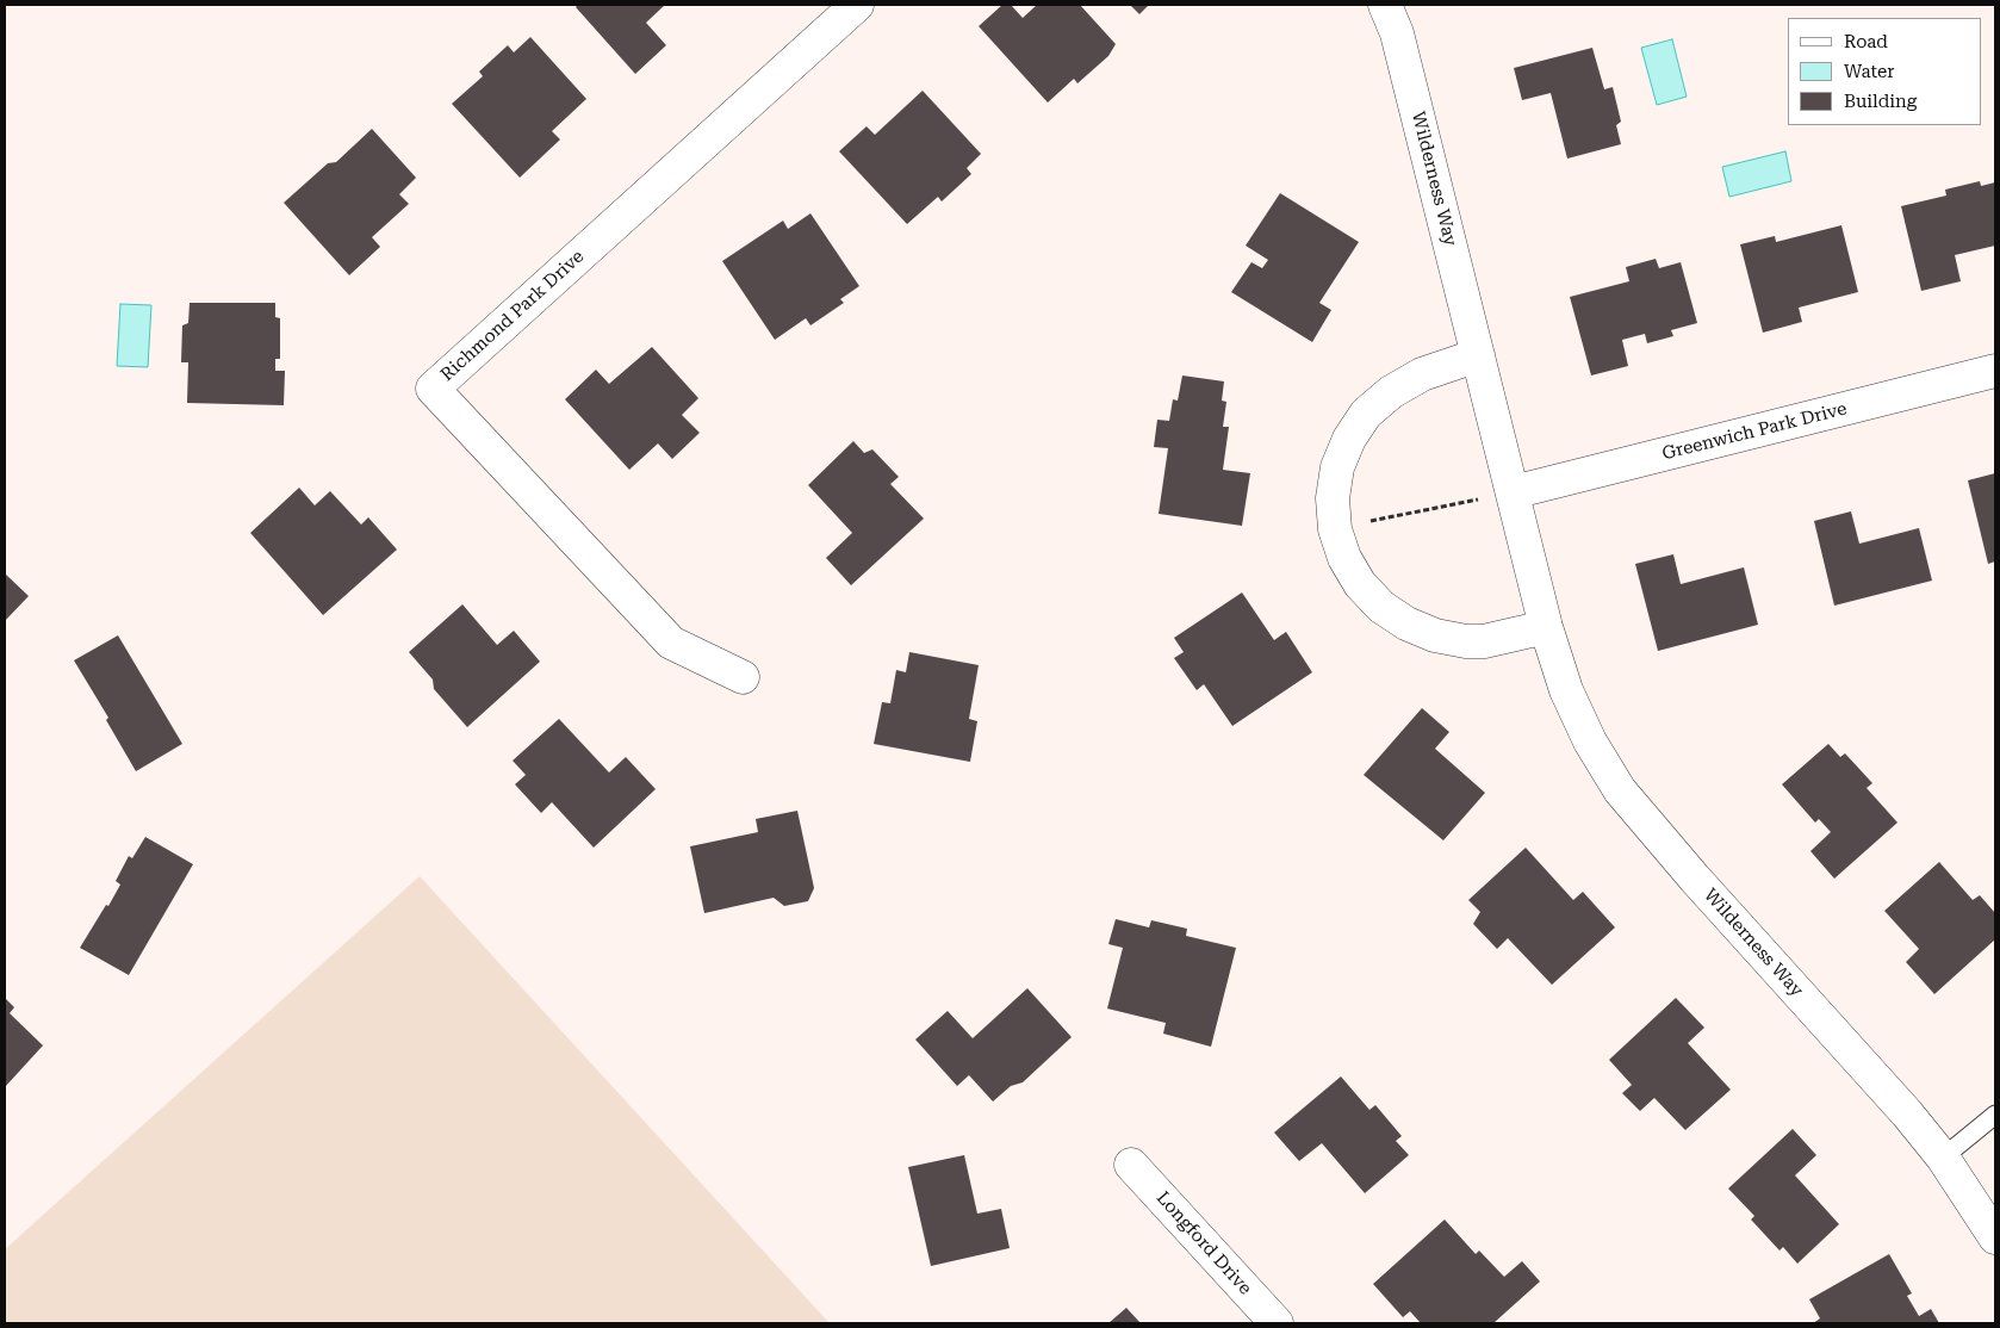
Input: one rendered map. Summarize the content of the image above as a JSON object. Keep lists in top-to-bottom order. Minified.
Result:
{"streets":{"street":["Wilderness Way","Richmond Park Drive","Greenwich Park Drive","Longford Drive"]},"crossings":[["Wilderness Way","Greenwich Park Drive"]],"legend":["Road","Water","Building"]}
